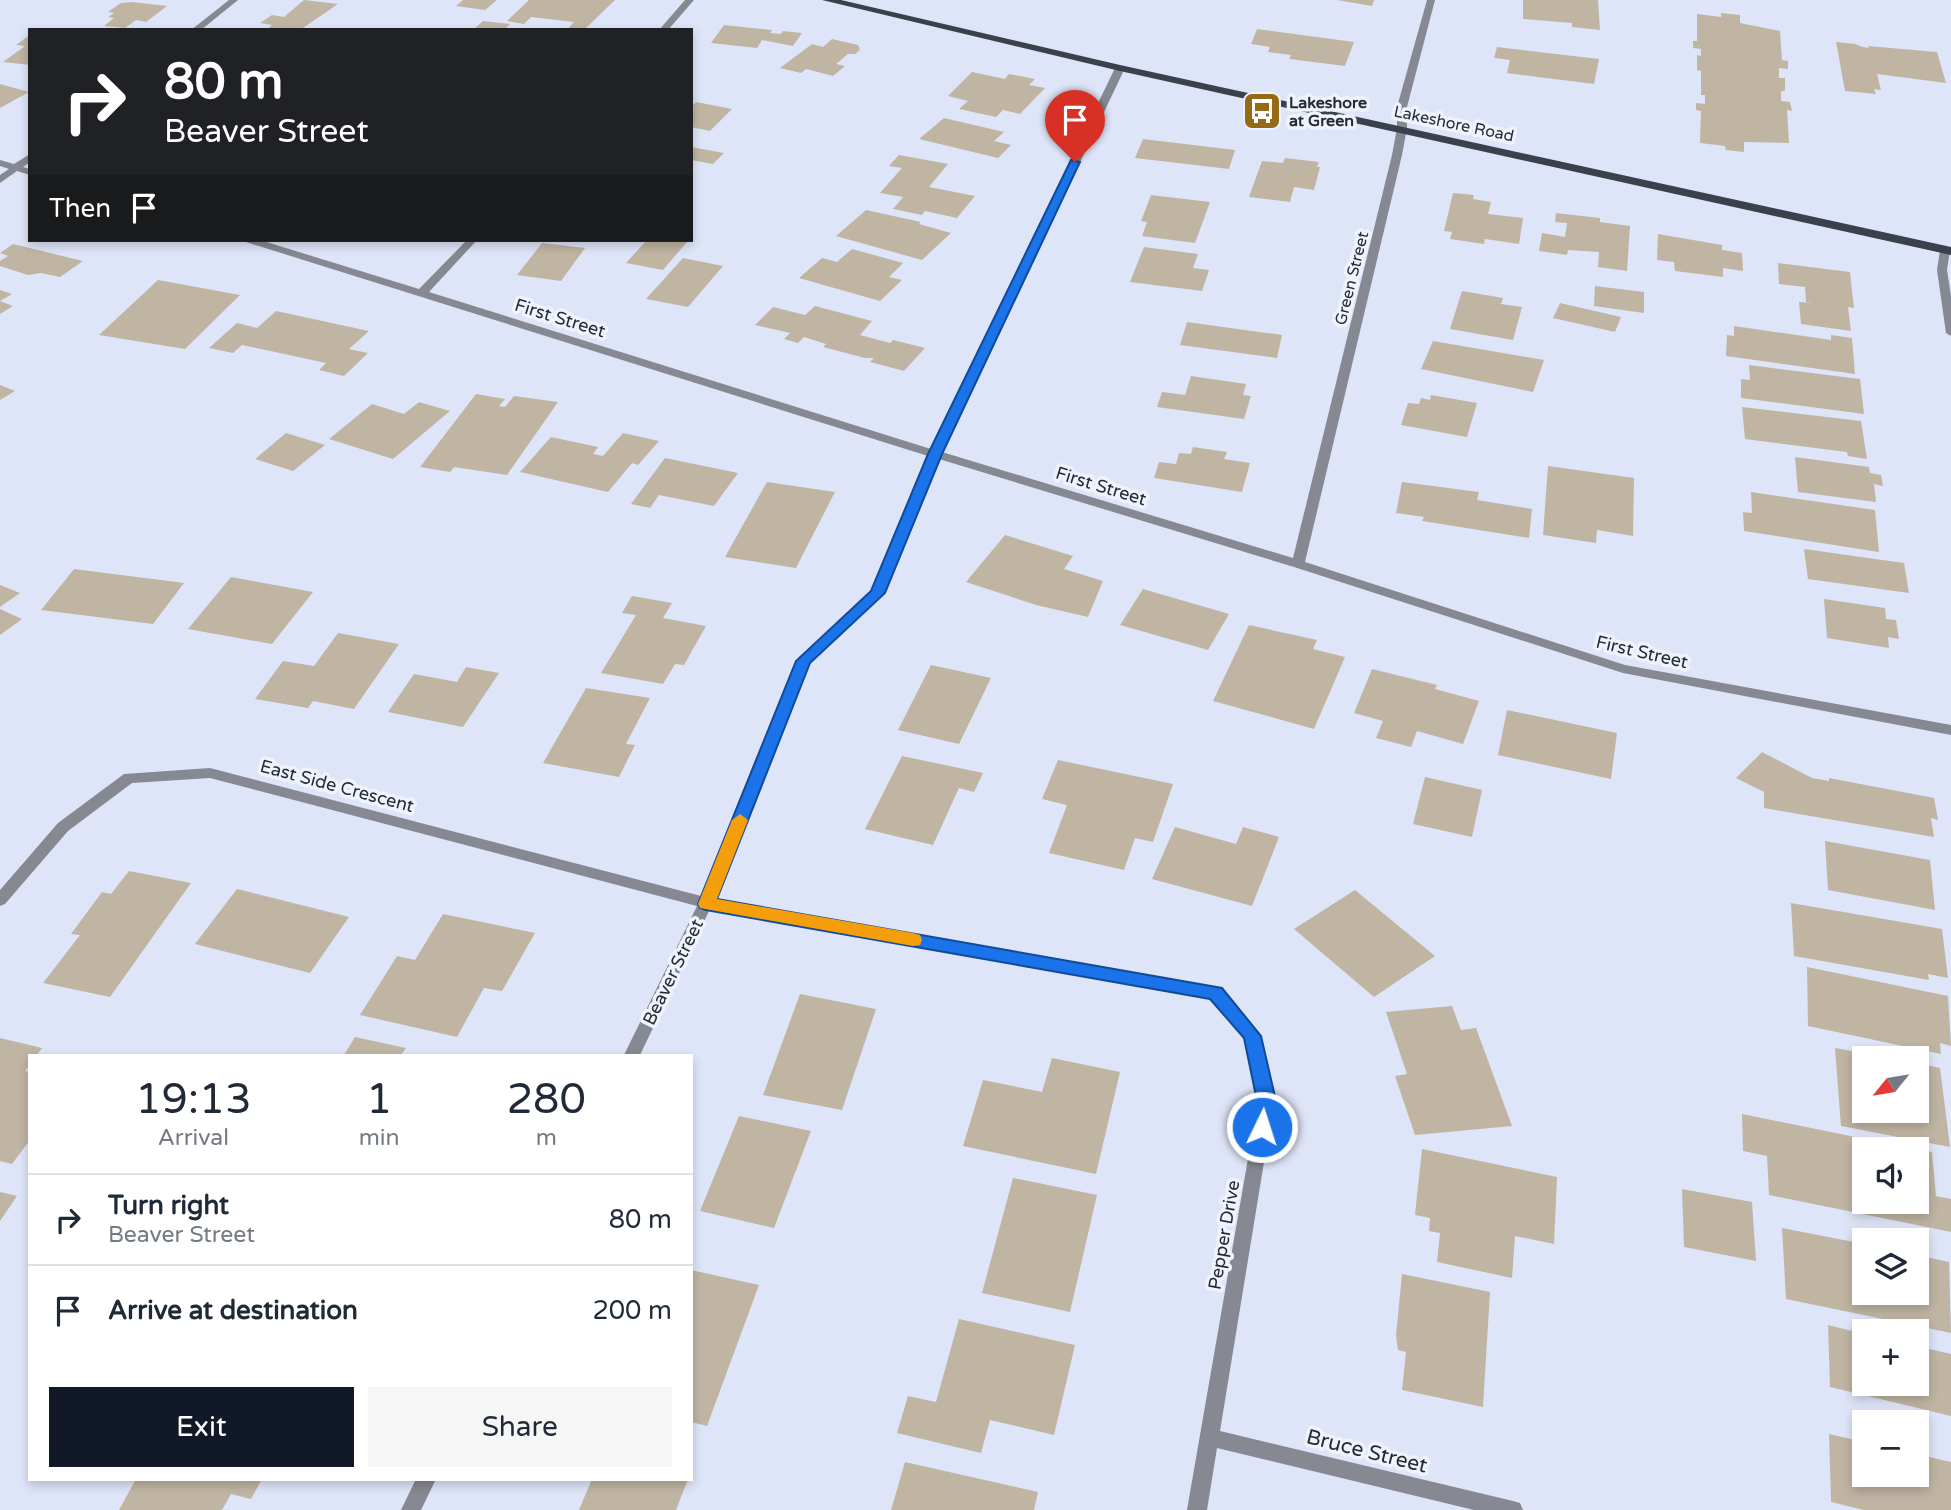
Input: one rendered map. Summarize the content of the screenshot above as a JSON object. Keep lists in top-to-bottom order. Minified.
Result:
{"streets":{"main road":["Lakeshore Road"],"street":["Green Street","First Street","East Side Crescent","Beaver Street","Pepper Drive","Bruce Street"]},"crossings":[["Lakeshore Road","Green Street"],["Lakeshore Road","Beaver Street"],["Green Street","First Street"],["First Street","Beaver Street"],["East Side Crescent","Beaver Street"],["East Side Crescent","Pepper Drive"],["Beaver Street","Pepper Drive"],["Pepper Drive","Bruce Street"]],"places":{"bus stop":["Lakeshore at Green"]},"north":"bottom left","page":{"turn":["80 m","Beaver Street"],"then":"Then","map_buttons":["+","−"],"eta":["19:13","Arrival","1","min","280","m"],"list":[{"name":"Turn right","note":"Beaver Street","value":"80 m"},{"name":"Arrive at destination","value":"200 m"}],"buttons":["Exit","Share"]}}
